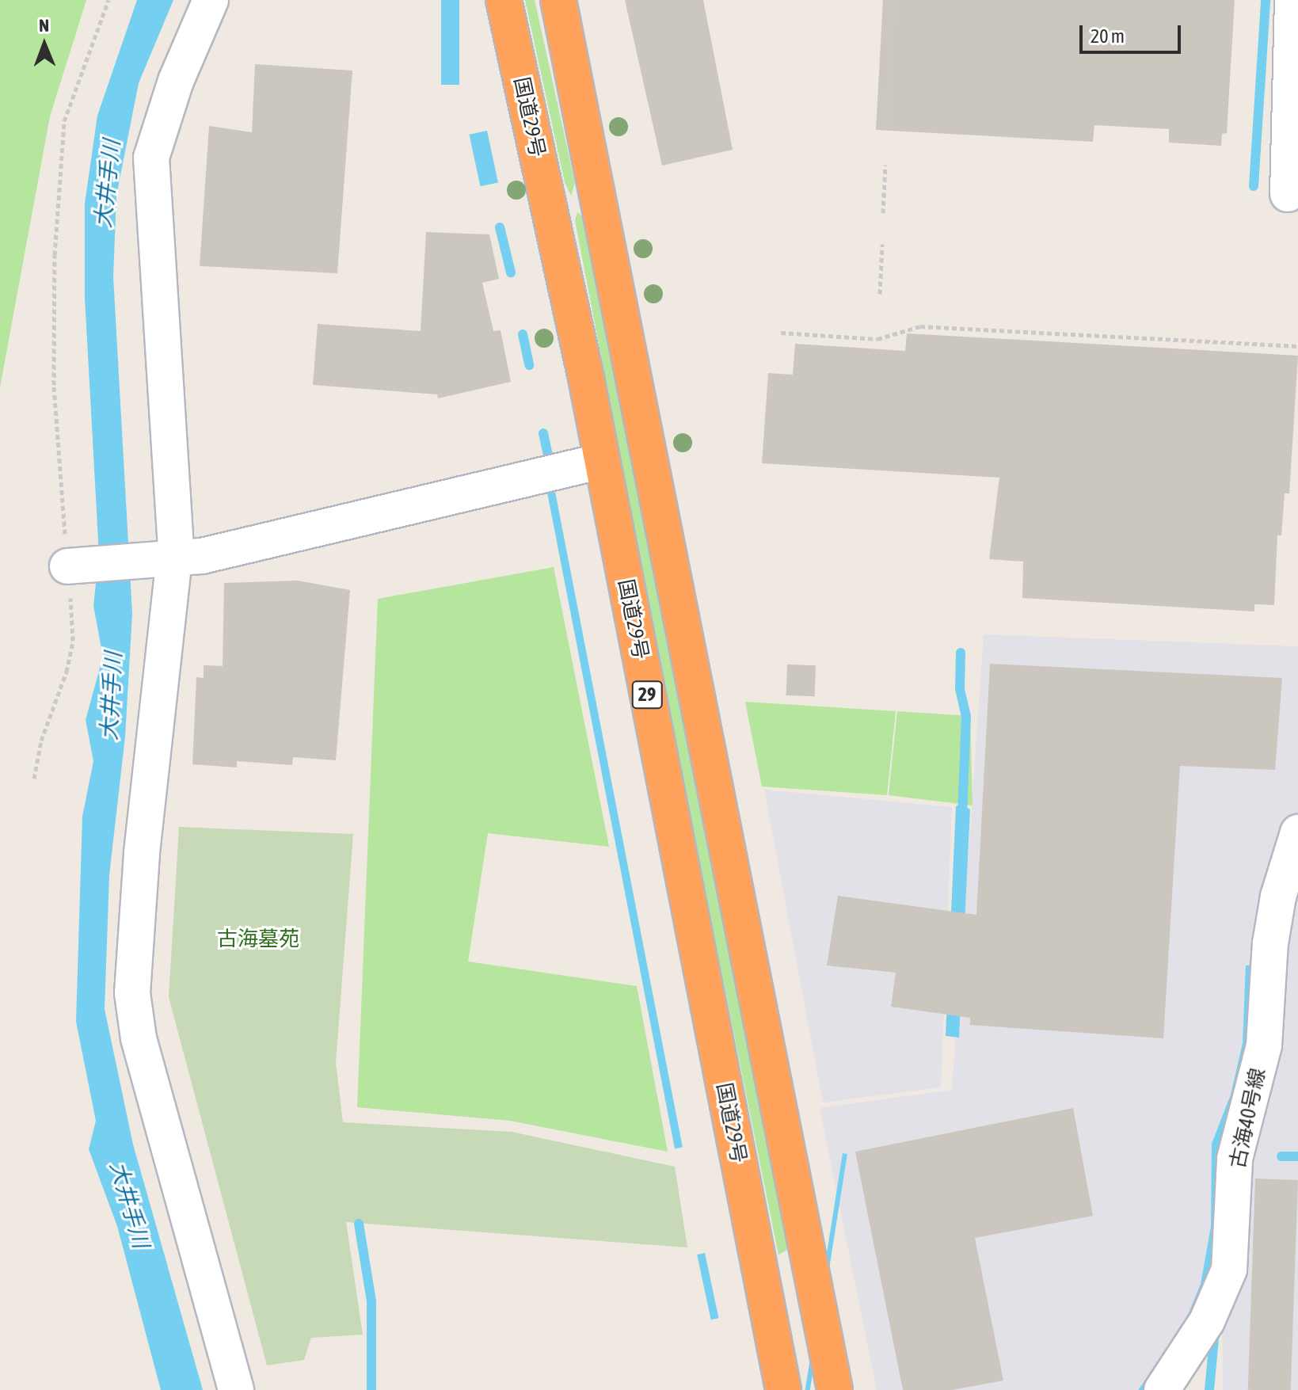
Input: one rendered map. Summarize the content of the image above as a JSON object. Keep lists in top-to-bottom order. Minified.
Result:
{"streets":{"highway":["国道29号","29"],"street":["古海40号線"]},"water":["大井手川"],"parks":["古海墓苑"],"scale_bar":"20 m","north":"top"}
